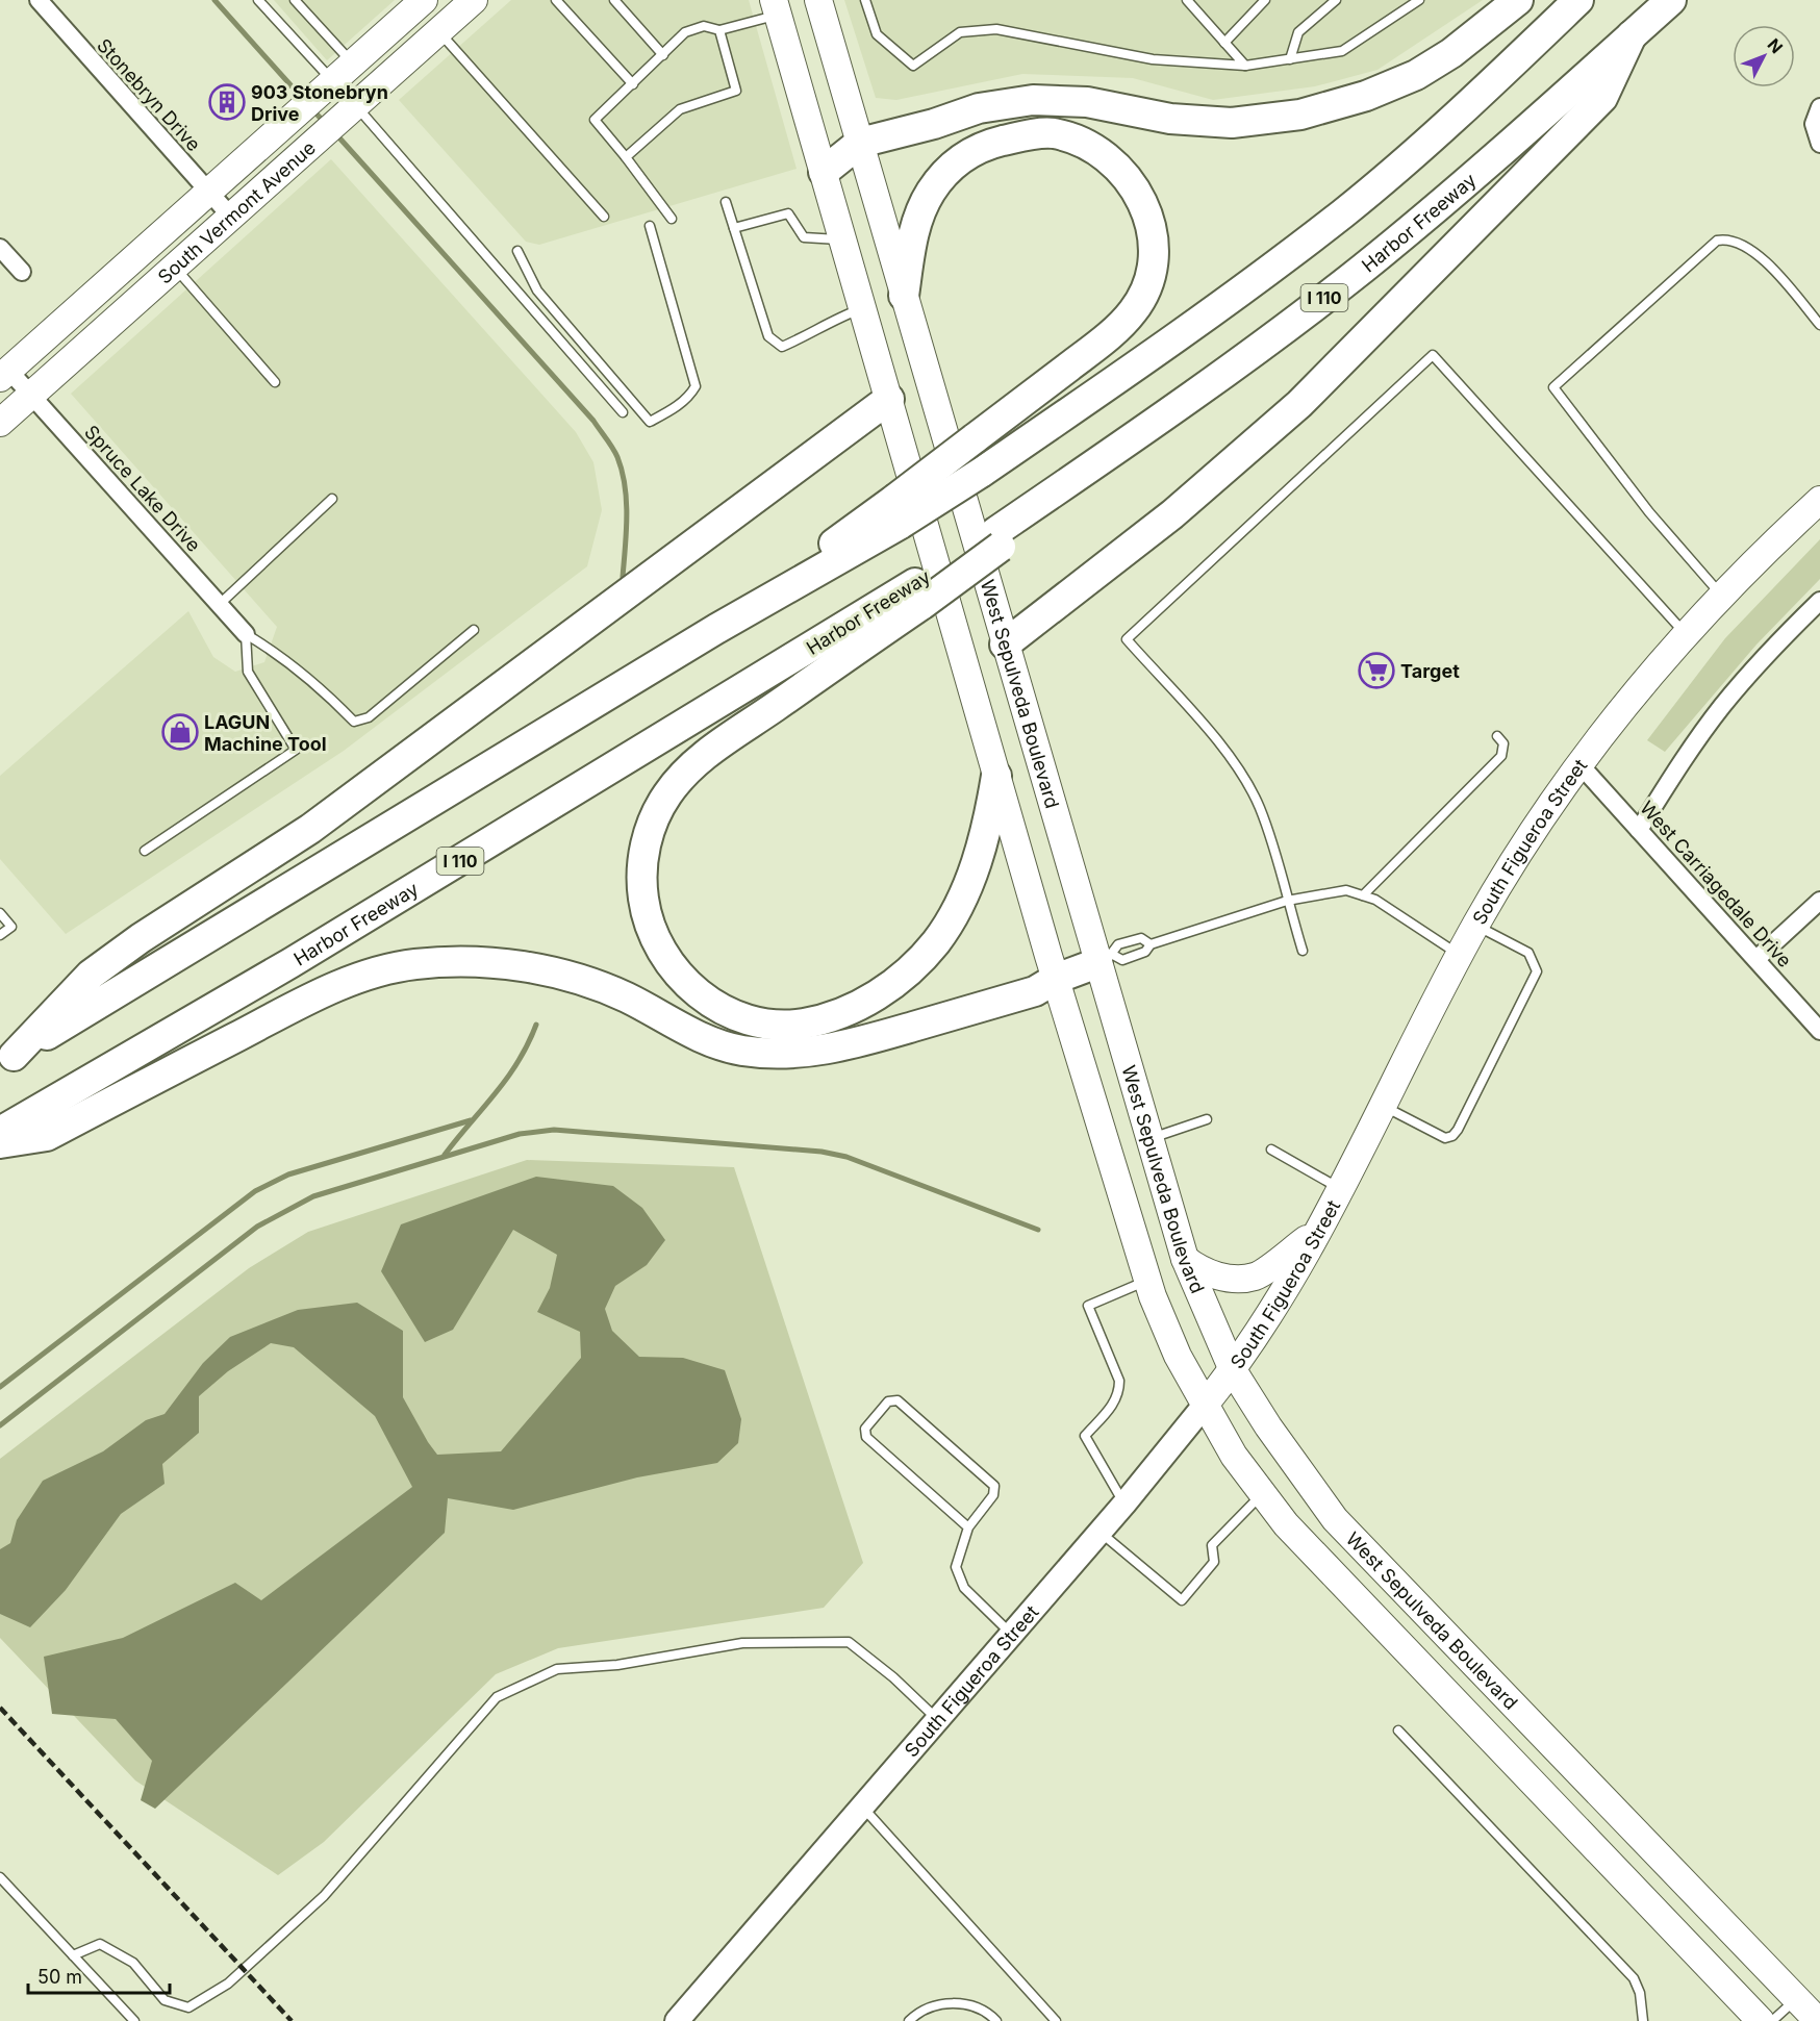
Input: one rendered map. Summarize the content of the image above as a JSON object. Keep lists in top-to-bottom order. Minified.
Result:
{"streets":{"highway":["Harbor Freeway","I 110"],"main road":["South Vermont Avenue","West Sepulveda Boulevard","South Figueroa Street"],"street":["Stonebryn Drive","Spruce Lake Drive","West Carriagedale Drive"]},"crossings":[["Stonebryn Drive","South Vermont Avenue"],["South Vermont Avenue","Spruce Lake Drive"],["West Sepulveda Boulevard","South Figueroa Street"],["South Figueroa Street","West Carriagedale Drive"]],"places":{"building":["903 Stonebryn Drive"],"supermarket":["Target"],"shop":["LAGUN Machine Tool"]},"scale_bar":"50 m","north":"top right"}
